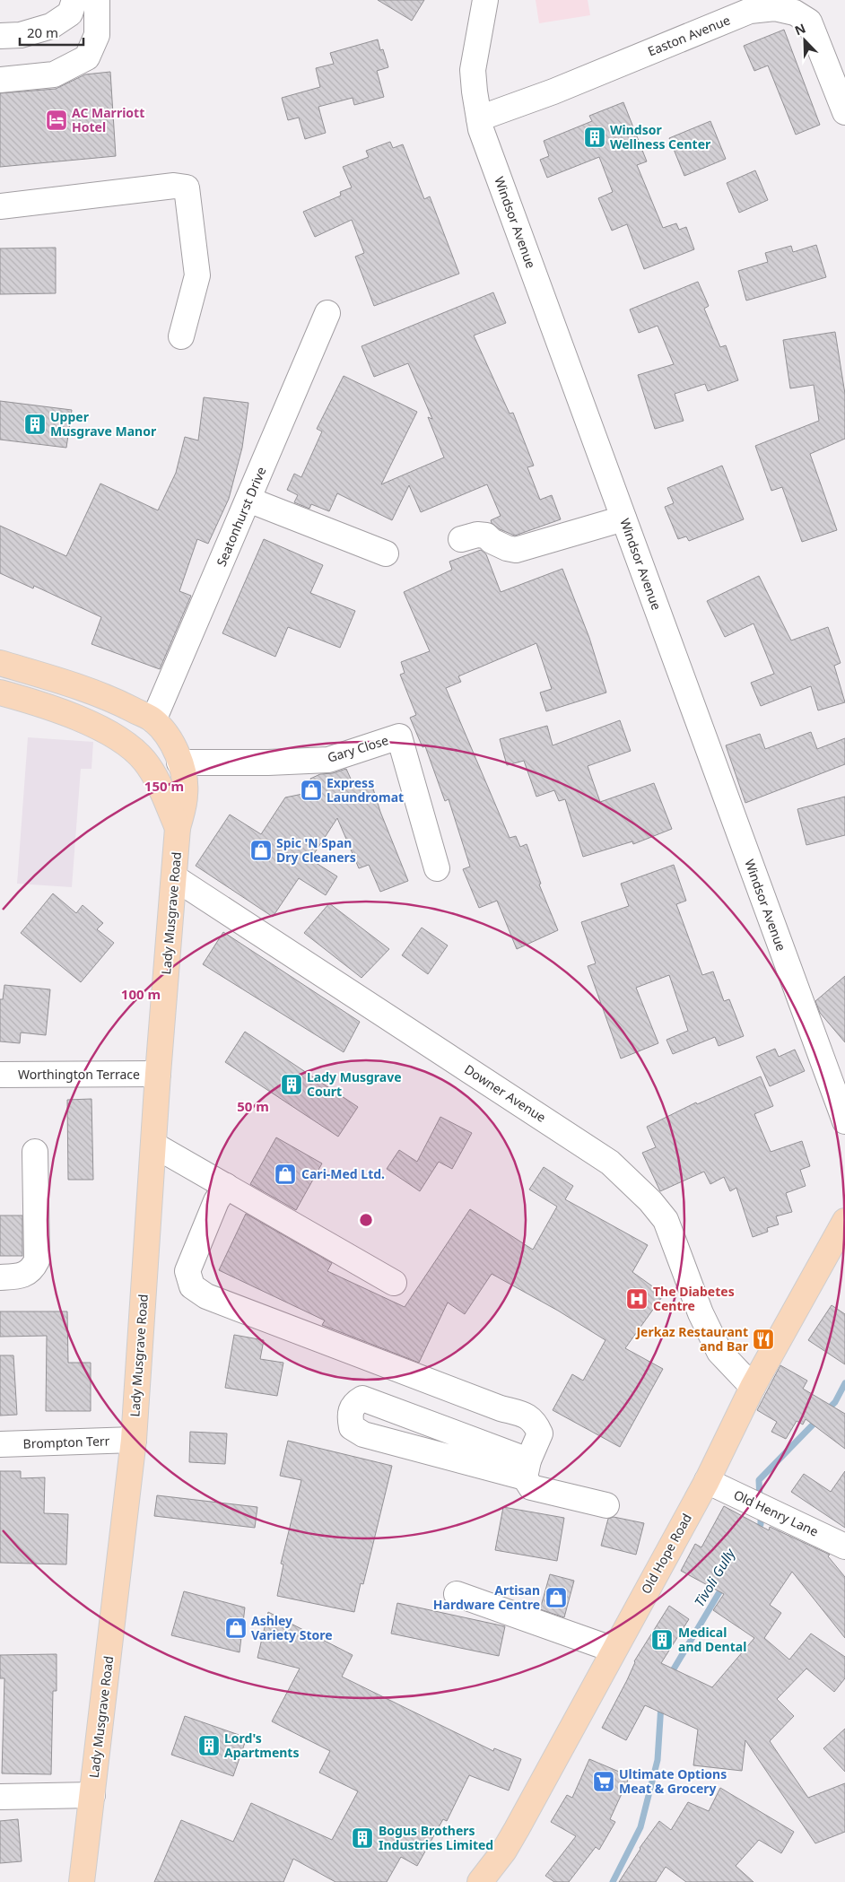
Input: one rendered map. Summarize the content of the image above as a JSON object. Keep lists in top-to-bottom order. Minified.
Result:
{"streets":{"main road":["Lady Musgrave Road","Old Hope Road"],"street":["Easton Avenue","Windsor Avenue","Seatonhurst Drive","Gary Close","Worthington Terrace","Downer Avenue","Brompton Terr","Old Henry Lane"]},"crossings":[["Easton Avenue","Windsor Avenue"],["Seatonhurst Drive","Lady Musgrave Road"],["Gary Close","Lady Musgrave Road"],["Lady Musgrave Road","Worthington Terrace"],["Lady Musgrave Road","Downer Avenue"],["Lady Musgrave Road","Brompton Terr"],["Downer Avenue","Old Hope Road"],["Old Henry Lane","Old Hope Road"]],"water":["Tivoli Gully"],"places":{"hotel":["AC Marriott Hotel"],"building":["Windsor Wellness Center","Upper Musgrave Manor","Lady Musgrave Court","Medical and Dental","Lord's Apartments","Bogus Brothers Industries Limited"],"shop":["Express Laundromat","Spic 'N Span Dry Cleaners","Cari-Med Ltd.","Artisan Hardware Centre","Ashley Variety Store"],"hospital":["The Diabetes Centre"],"restaurant":["Jerkaz Restaurant and Bar"],"supermarket":["Ultimate Options Meat & Grocery"]},"scale_bar":"20 m","north":"top left","rings":["150 m","100 m","50 m"]}
